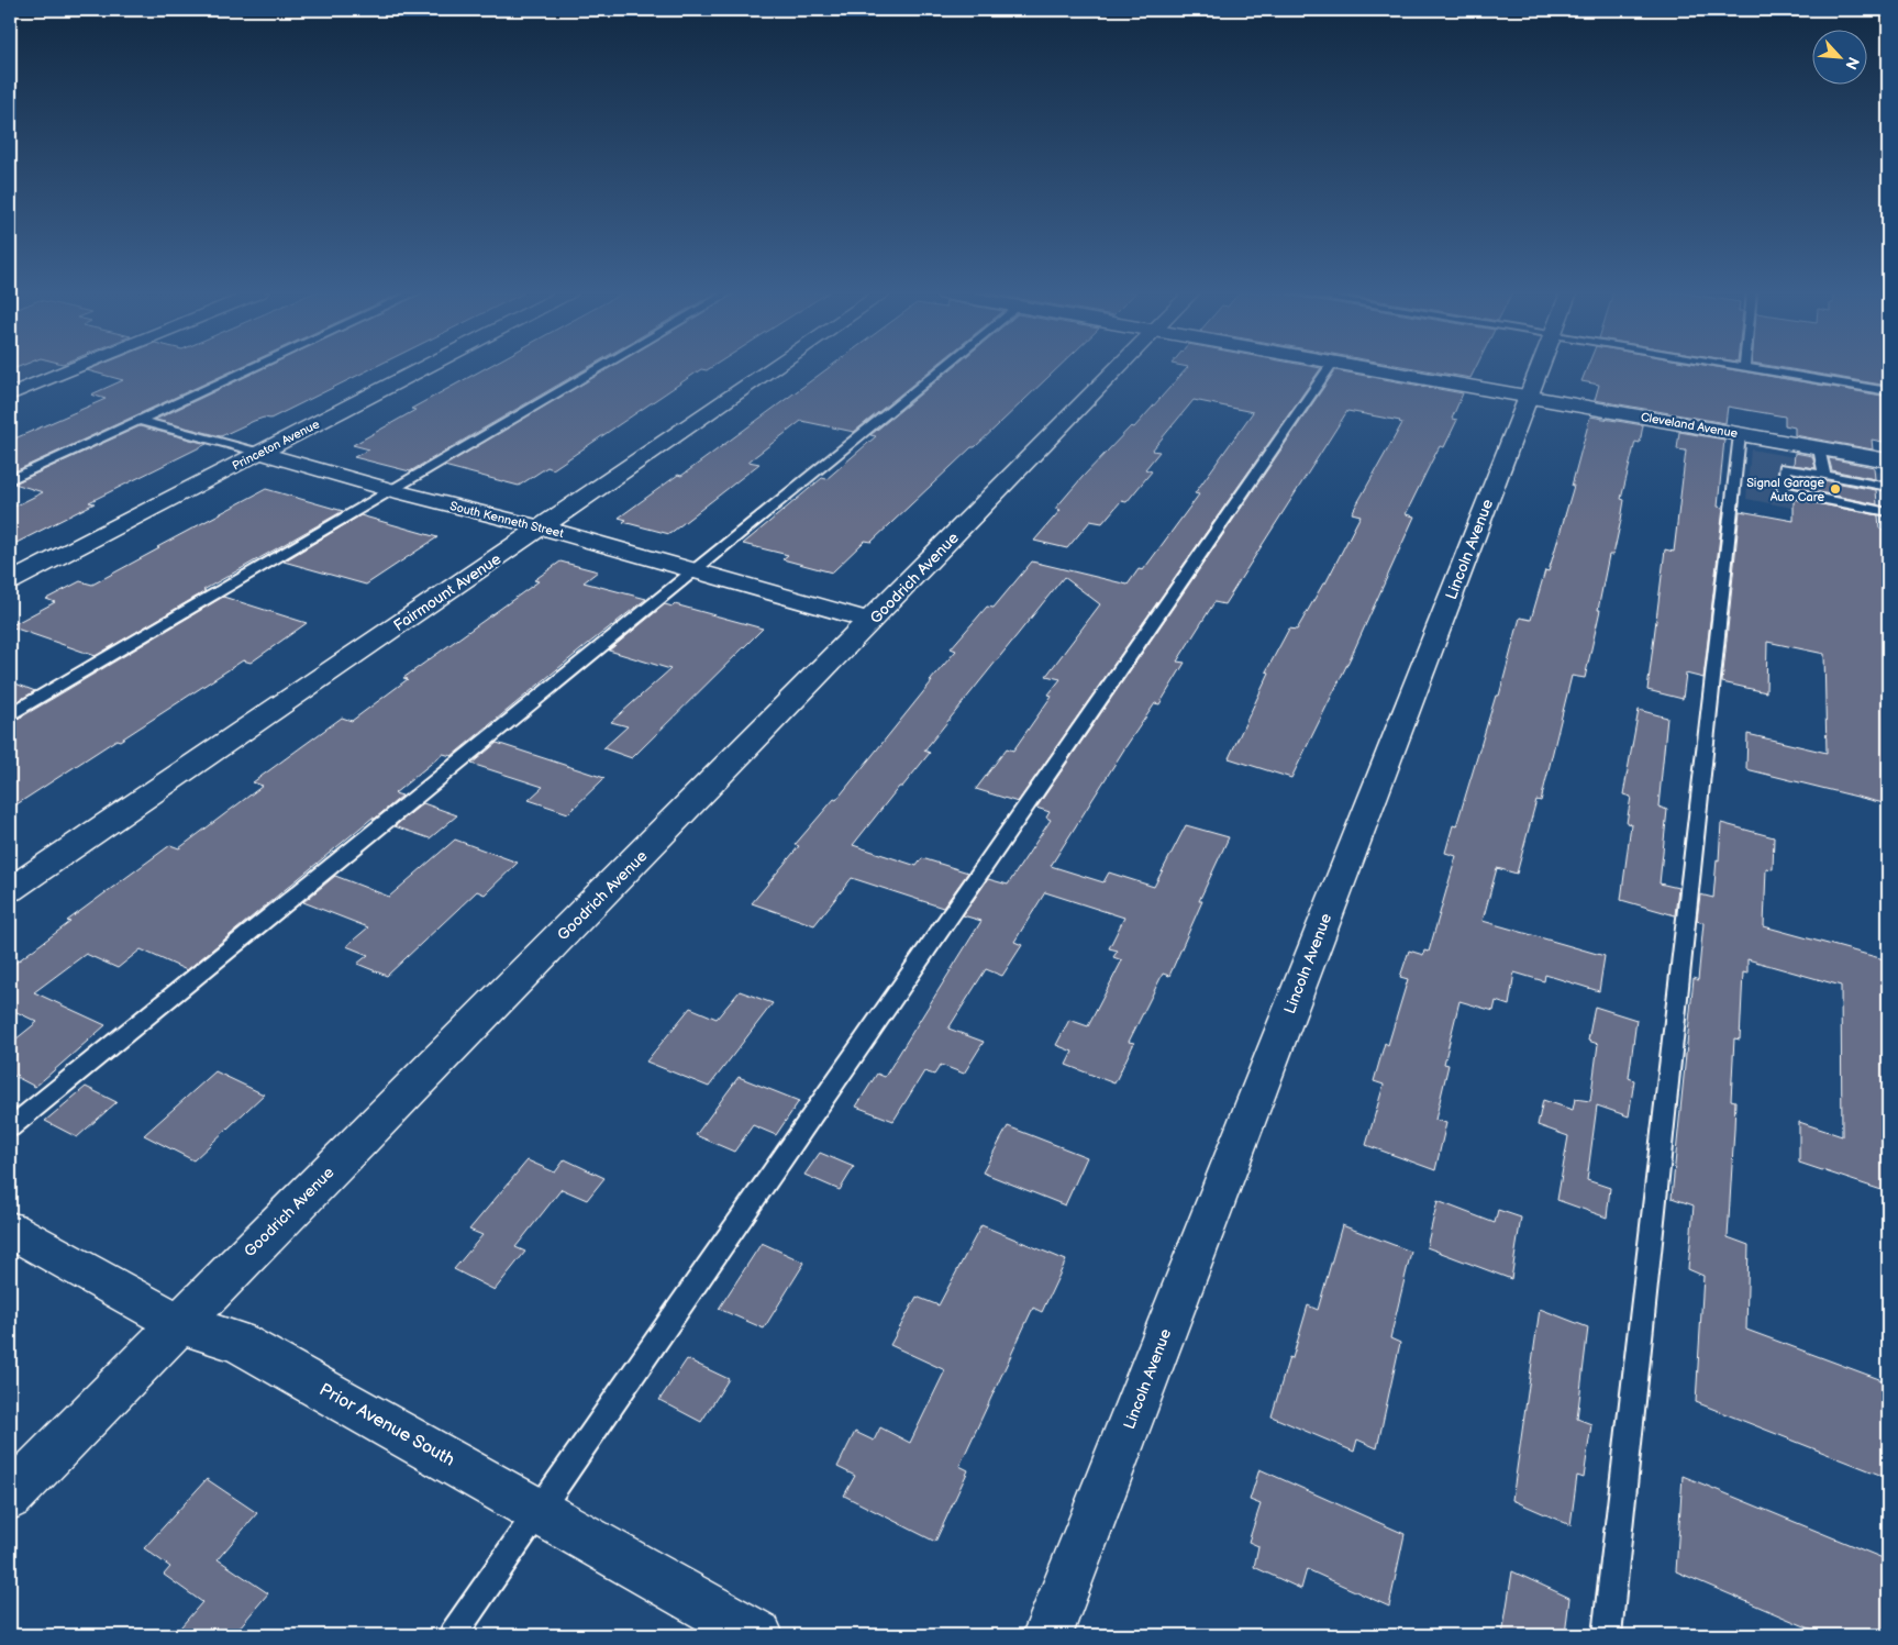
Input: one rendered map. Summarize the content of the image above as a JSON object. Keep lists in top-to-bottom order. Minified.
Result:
{"streets":{"street":["Cleveland Avenue","Princeton Avenue","South Kenneth Street","Lincoln Avenue","Goodrich Avenue","Fairmount Avenue","Prior Avenue South"]},"crossings":[["Cleveland Avenue","Lincoln Avenue"],["Princeton Avenue","South Kenneth Street"],["South Kenneth Street","Goodrich Avenue"],["South Kenneth Street","Fairmount Avenue"],["Goodrich Avenue","Prior Avenue South"]],"places":["Signal Garage Auto Care"],"north":"bottom right"}
